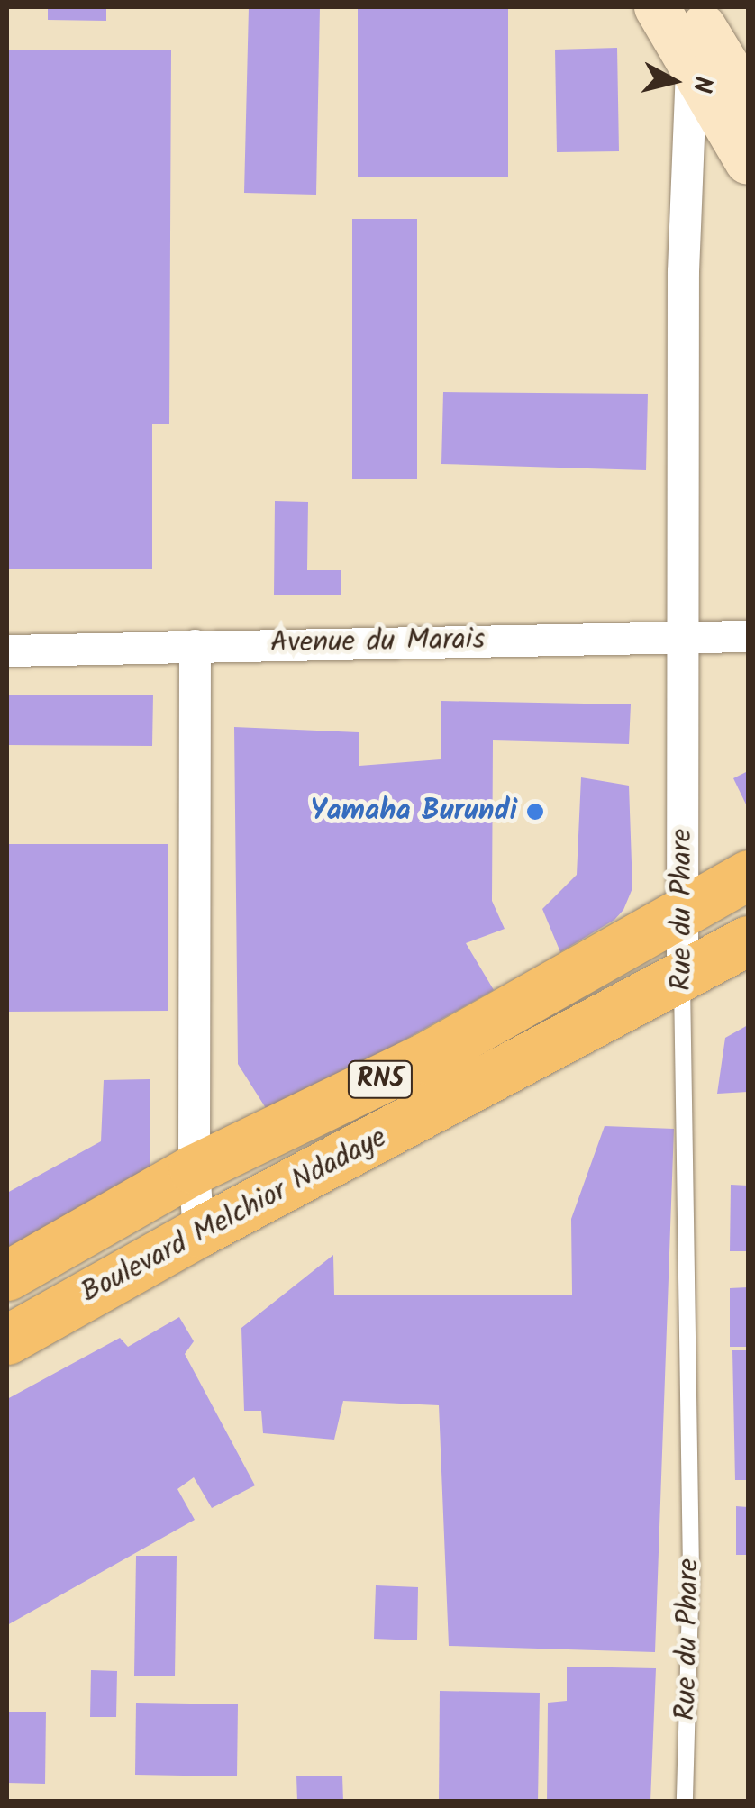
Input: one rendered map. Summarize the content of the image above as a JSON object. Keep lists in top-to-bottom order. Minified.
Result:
{"streets":{"main road":["RN5","Boulevard Melchior Ndadaye"],"street":["Avenue du Marais","Rue du Phare"]},"crossings":[["Avenue du Marais","Rue du Phare"],["Rue du Phare","Boulevard Melchior Ndadaye"]],"places":["Yamaha Burundi"],"north":"right"}
